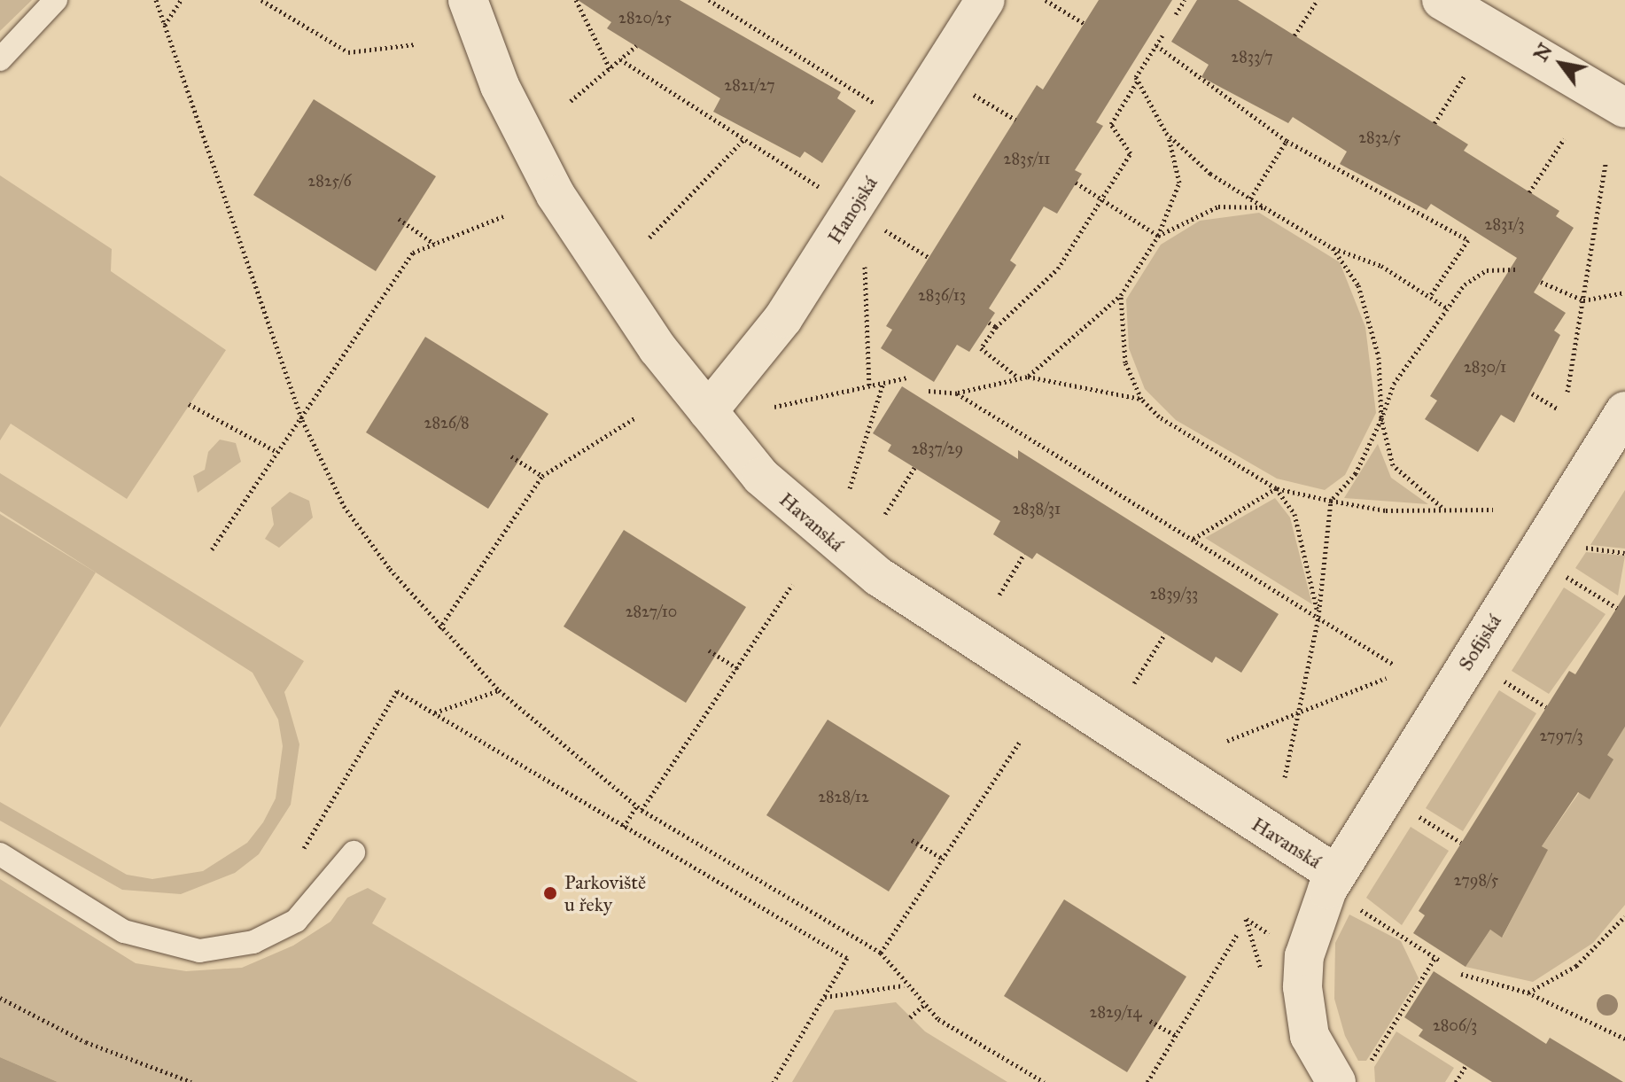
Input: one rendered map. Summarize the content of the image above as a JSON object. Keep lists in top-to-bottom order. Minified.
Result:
{"streets":{"street":["Hanojská","Havanská","Sofijská"]},"crossings":[["Hanojská","Havanská"],["Havanská","Sofijská"]],"places":["Parkoviště u řeky"],"house_numbers":["2820/25","2833/7","2821/27","2832/5","2835/11","2825/6","2831/3","2836/13","2830/1","2826/8","2837/29","2838/31","2839/33","2827/10","2797/3","2828/12","2798/5","2829/14","2806/3"],"north":"top left"}
